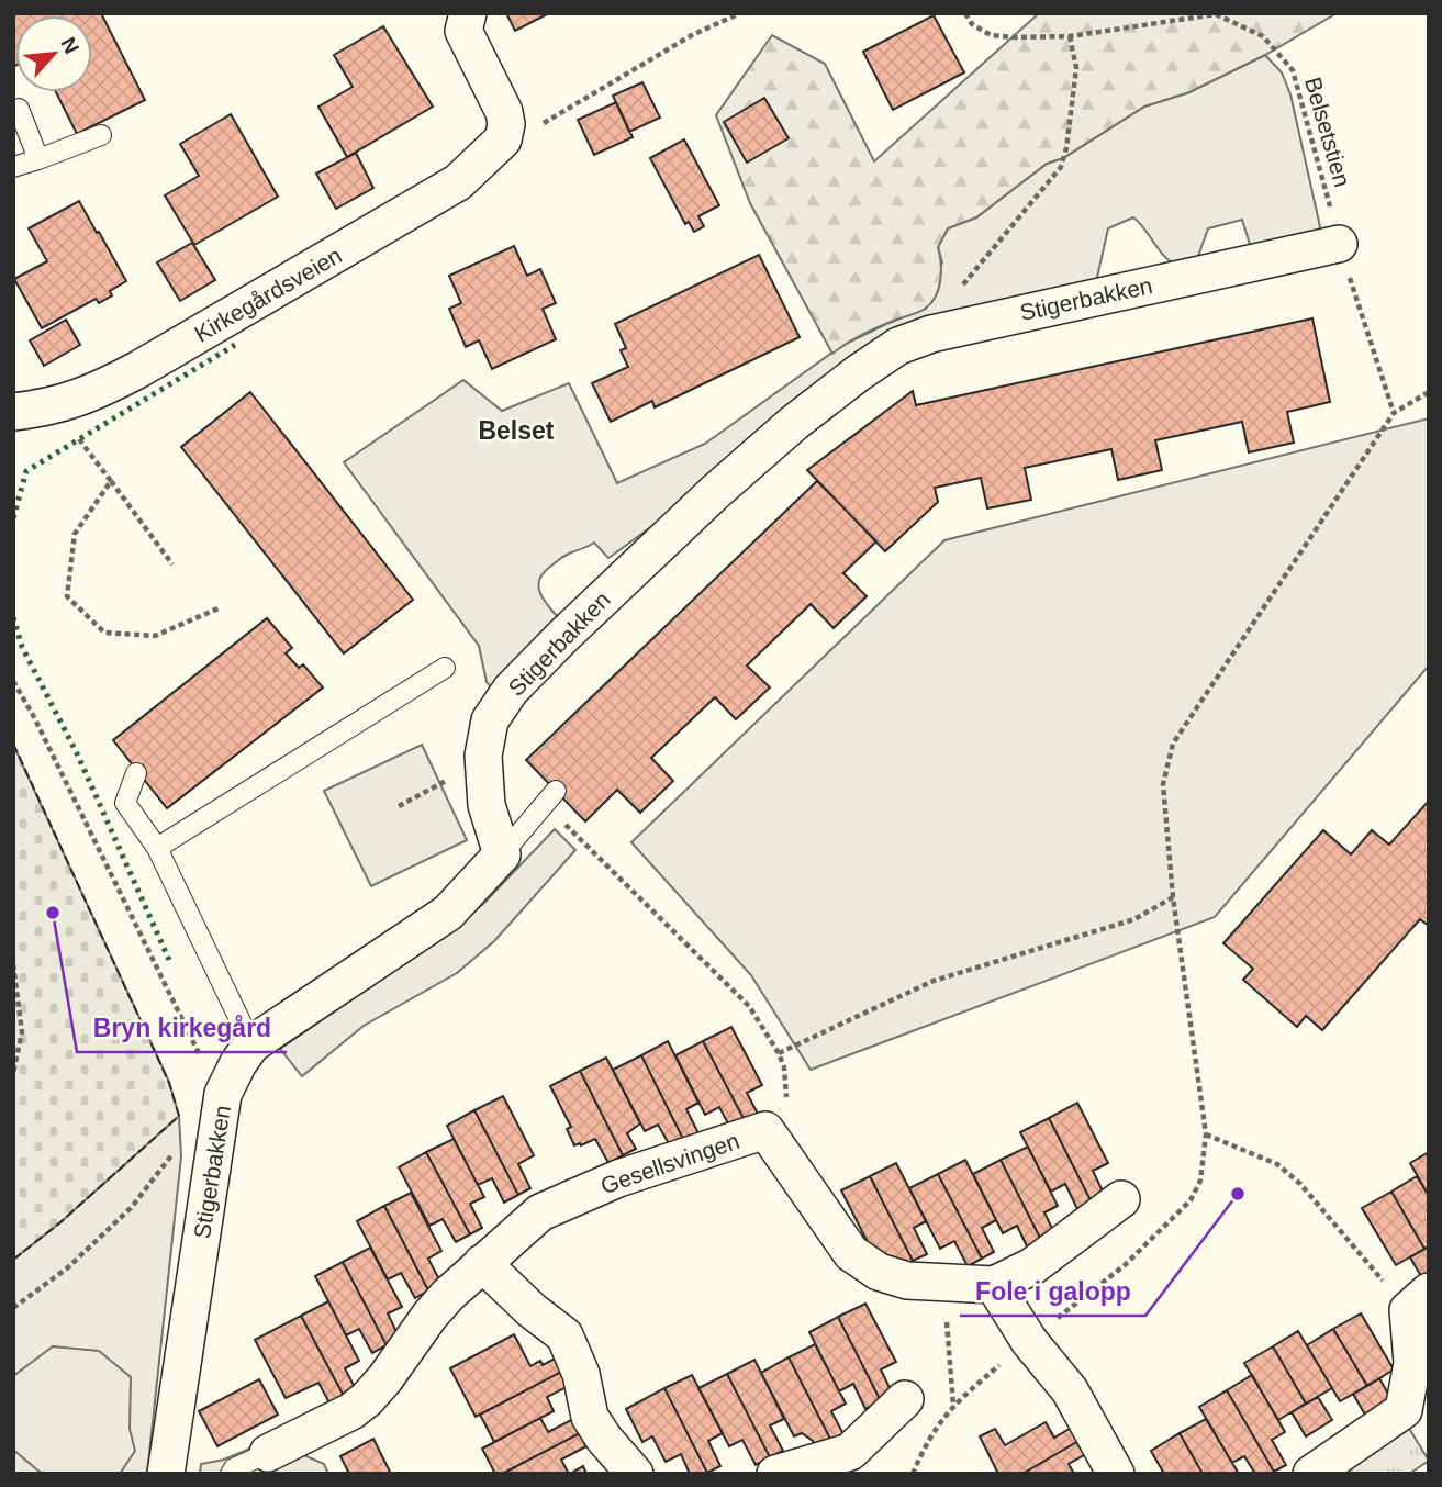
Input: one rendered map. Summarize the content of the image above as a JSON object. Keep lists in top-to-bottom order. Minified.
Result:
{"streets":{"street":["Kirkegårdsveien","Stigerbakken","Gesellsvingen"],"path":["Belsetstien"]},"crossings":[["Belsetstien","Stigerbakken"]],"districts":["Belset"],"places":["Bryn kirkegård","Fole i galopp"],"north":"top right"}
